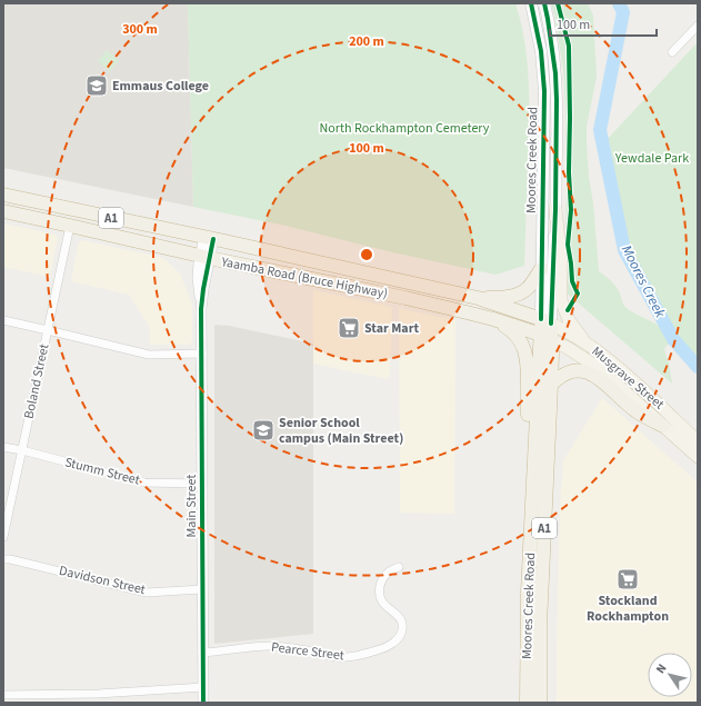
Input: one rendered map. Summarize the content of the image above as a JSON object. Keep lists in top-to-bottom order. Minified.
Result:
{"streets":{"highway":["Moores Creek Road","A1","Yaamba Road (Bruce Highway)"],"main road":["Musgrave Street"],"street":["Boland Street","Stumm Street","Main Street","Davidson Street","Pearce Street"]},"crossings":[["Moores Creek Road","A1"],["Moores Creek Road","Yaamba Road (Bruce Highway)"],["Moores Creek Road","Musgrave Street"],["A1","Yaamba Road (Bruce Highway)"],["Yaamba Road (Bruce Highway)","Musgrave Street"],["Yaamba Road (Bruce Highway)","Boland Street"],["Yaamba Road (Bruce Highway)","Main Street"],["Boland Street","Stumm Street"],["Stumm Street","Main Street"],["Main Street","Davidson Street"],["Main Street","Pearce Street"]],"water":["Moores Creek"],"parks":["North Rockhampton Cemetery","Yewdale Park"],"places":{"school or university":["Emmaus College","Senior School campus (Main Street)"],"supermarket":["Star Mart","Stockland Rockhampton"]},"scale_bar":"100 m","north":"top left","rings":["300 m","200 m","100 m"]}
